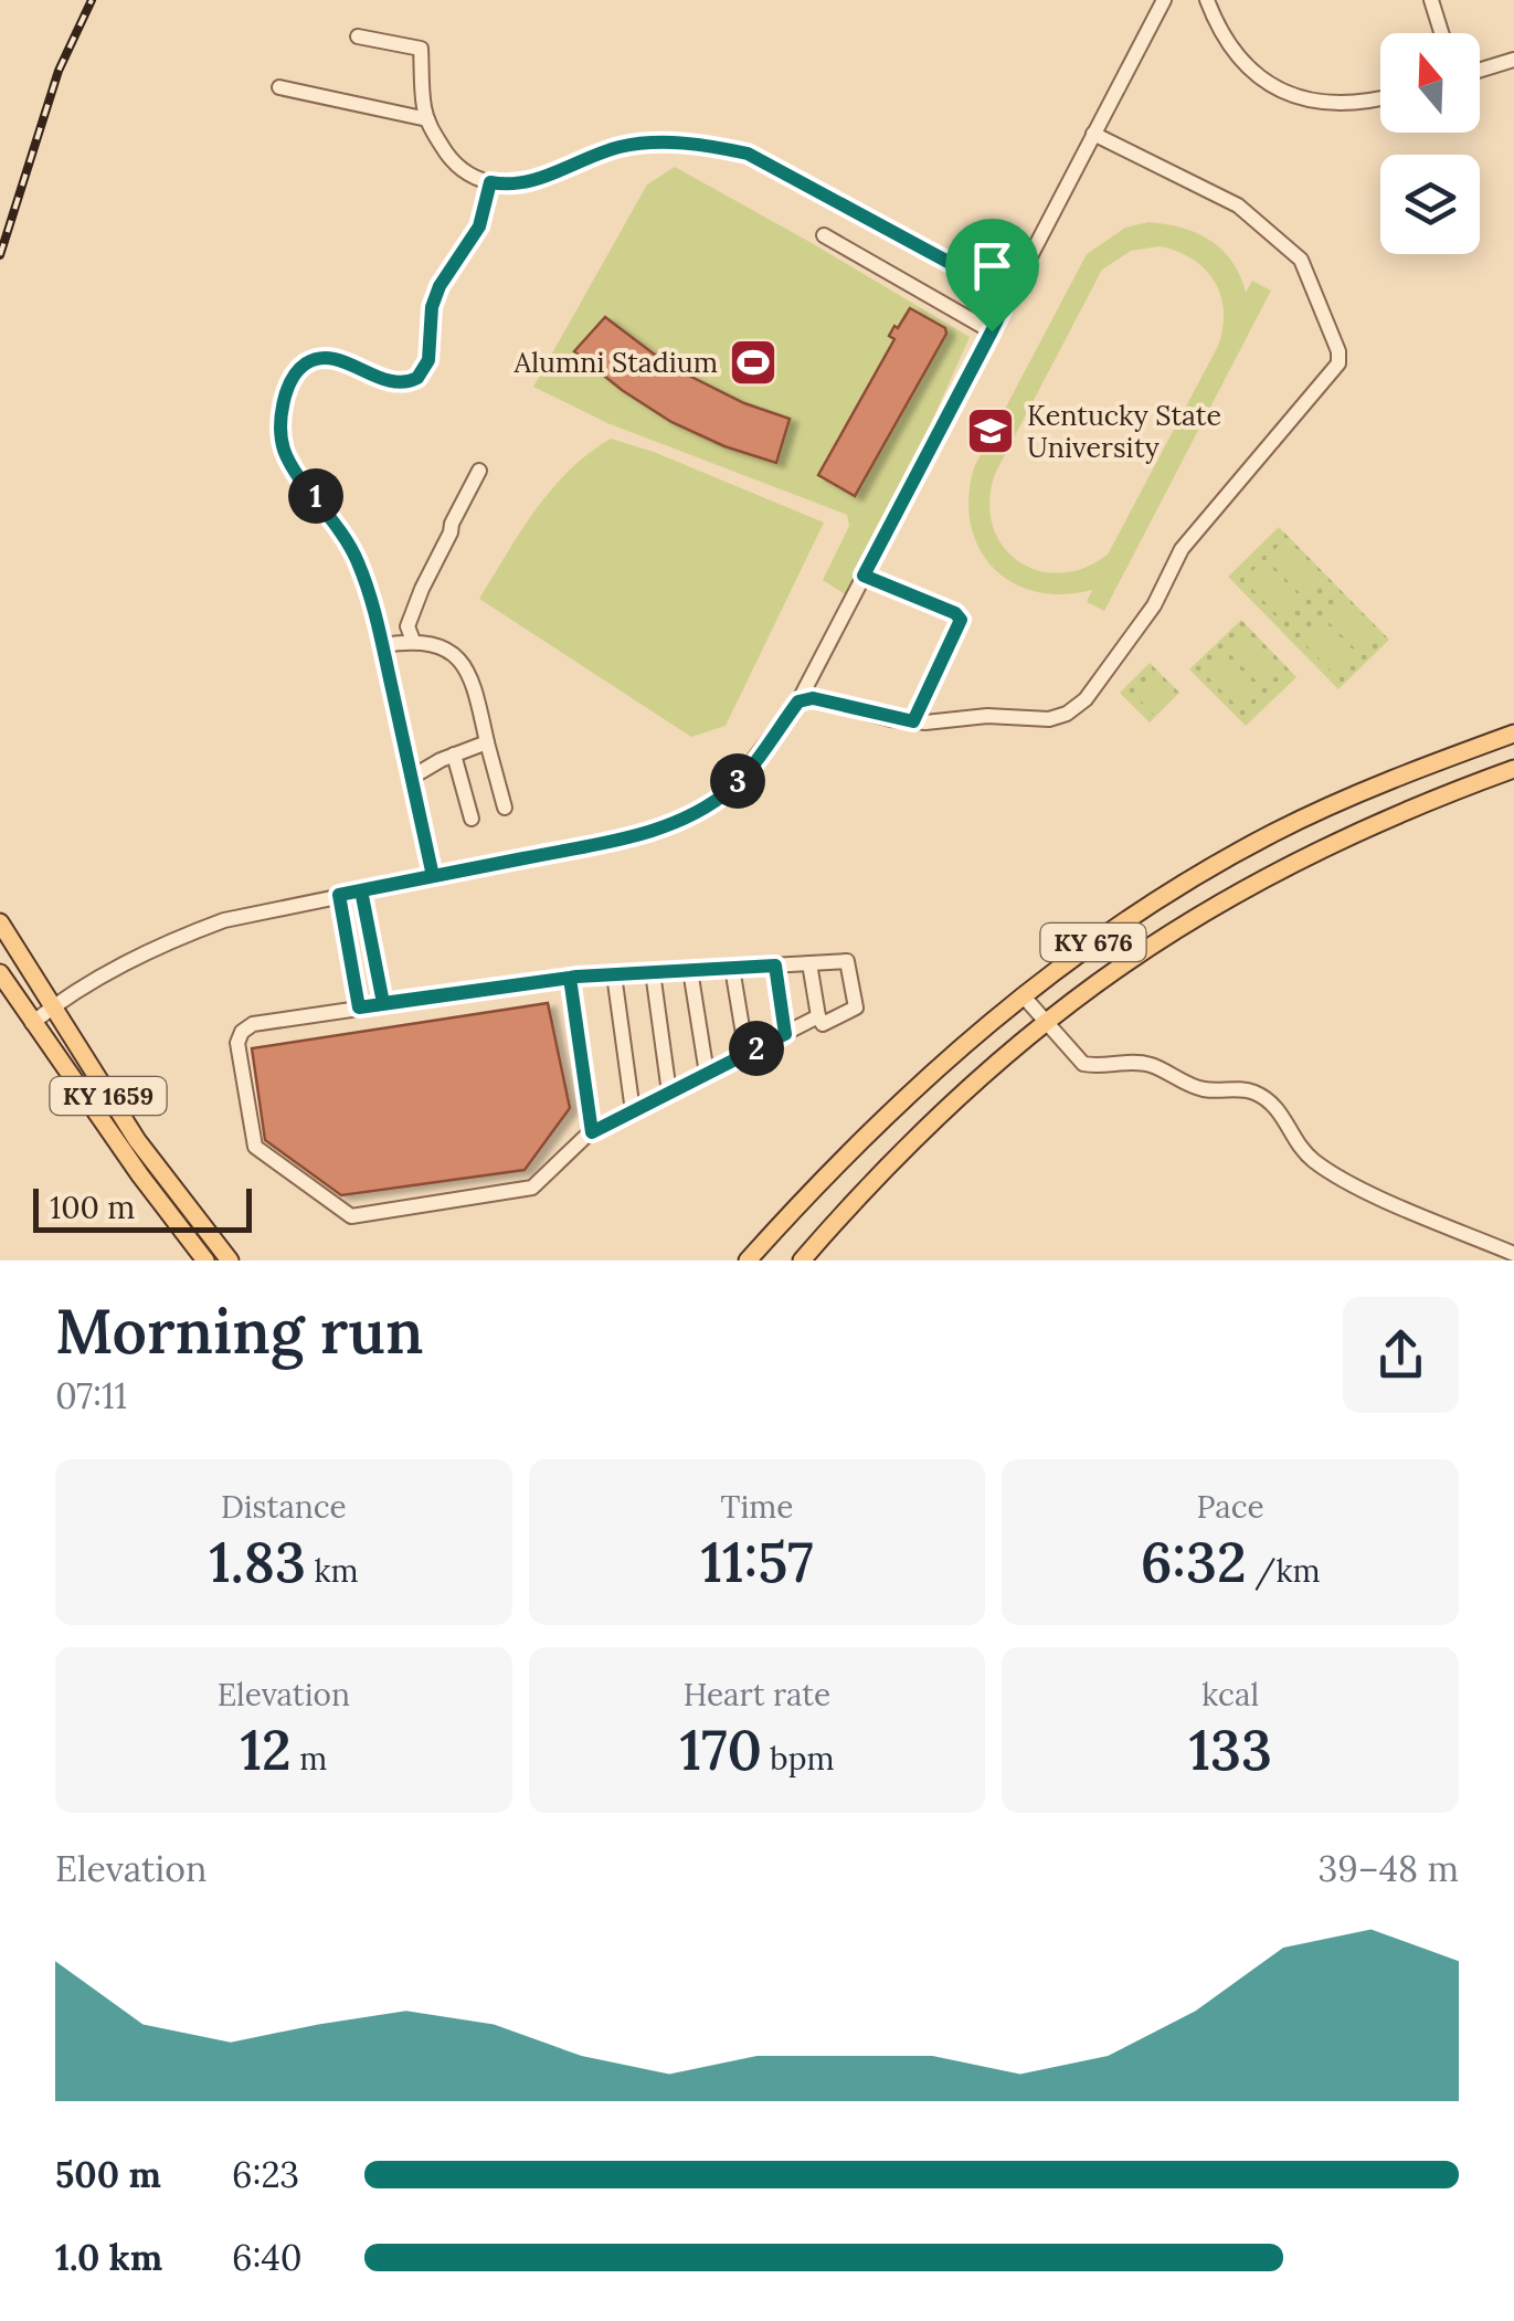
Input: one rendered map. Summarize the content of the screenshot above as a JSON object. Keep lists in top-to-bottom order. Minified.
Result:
{"streets":{"main road":["KY 676","KY 1659"]},"places":{"sports":["Alumni Stadium"],"school or university":["Kentucky State University"]},"scale_bar":"100 m","north":"top","page":{"pins":["1","3","2"],"scale":"100 m","heading":["Morning run","07:11"],"stats":[["Distance","1.83 km"],["Time","11:57"],["Pace","6:32 /km"],["Elevation","12 m"],["Heart rate","170 bpm"],["kcal","133"]],"chart":["Elevation","39–48 m"],"list":[{"name":"500 m","note":"6:23"},{"name":"1.0 km","note":"6:40"}]}}
